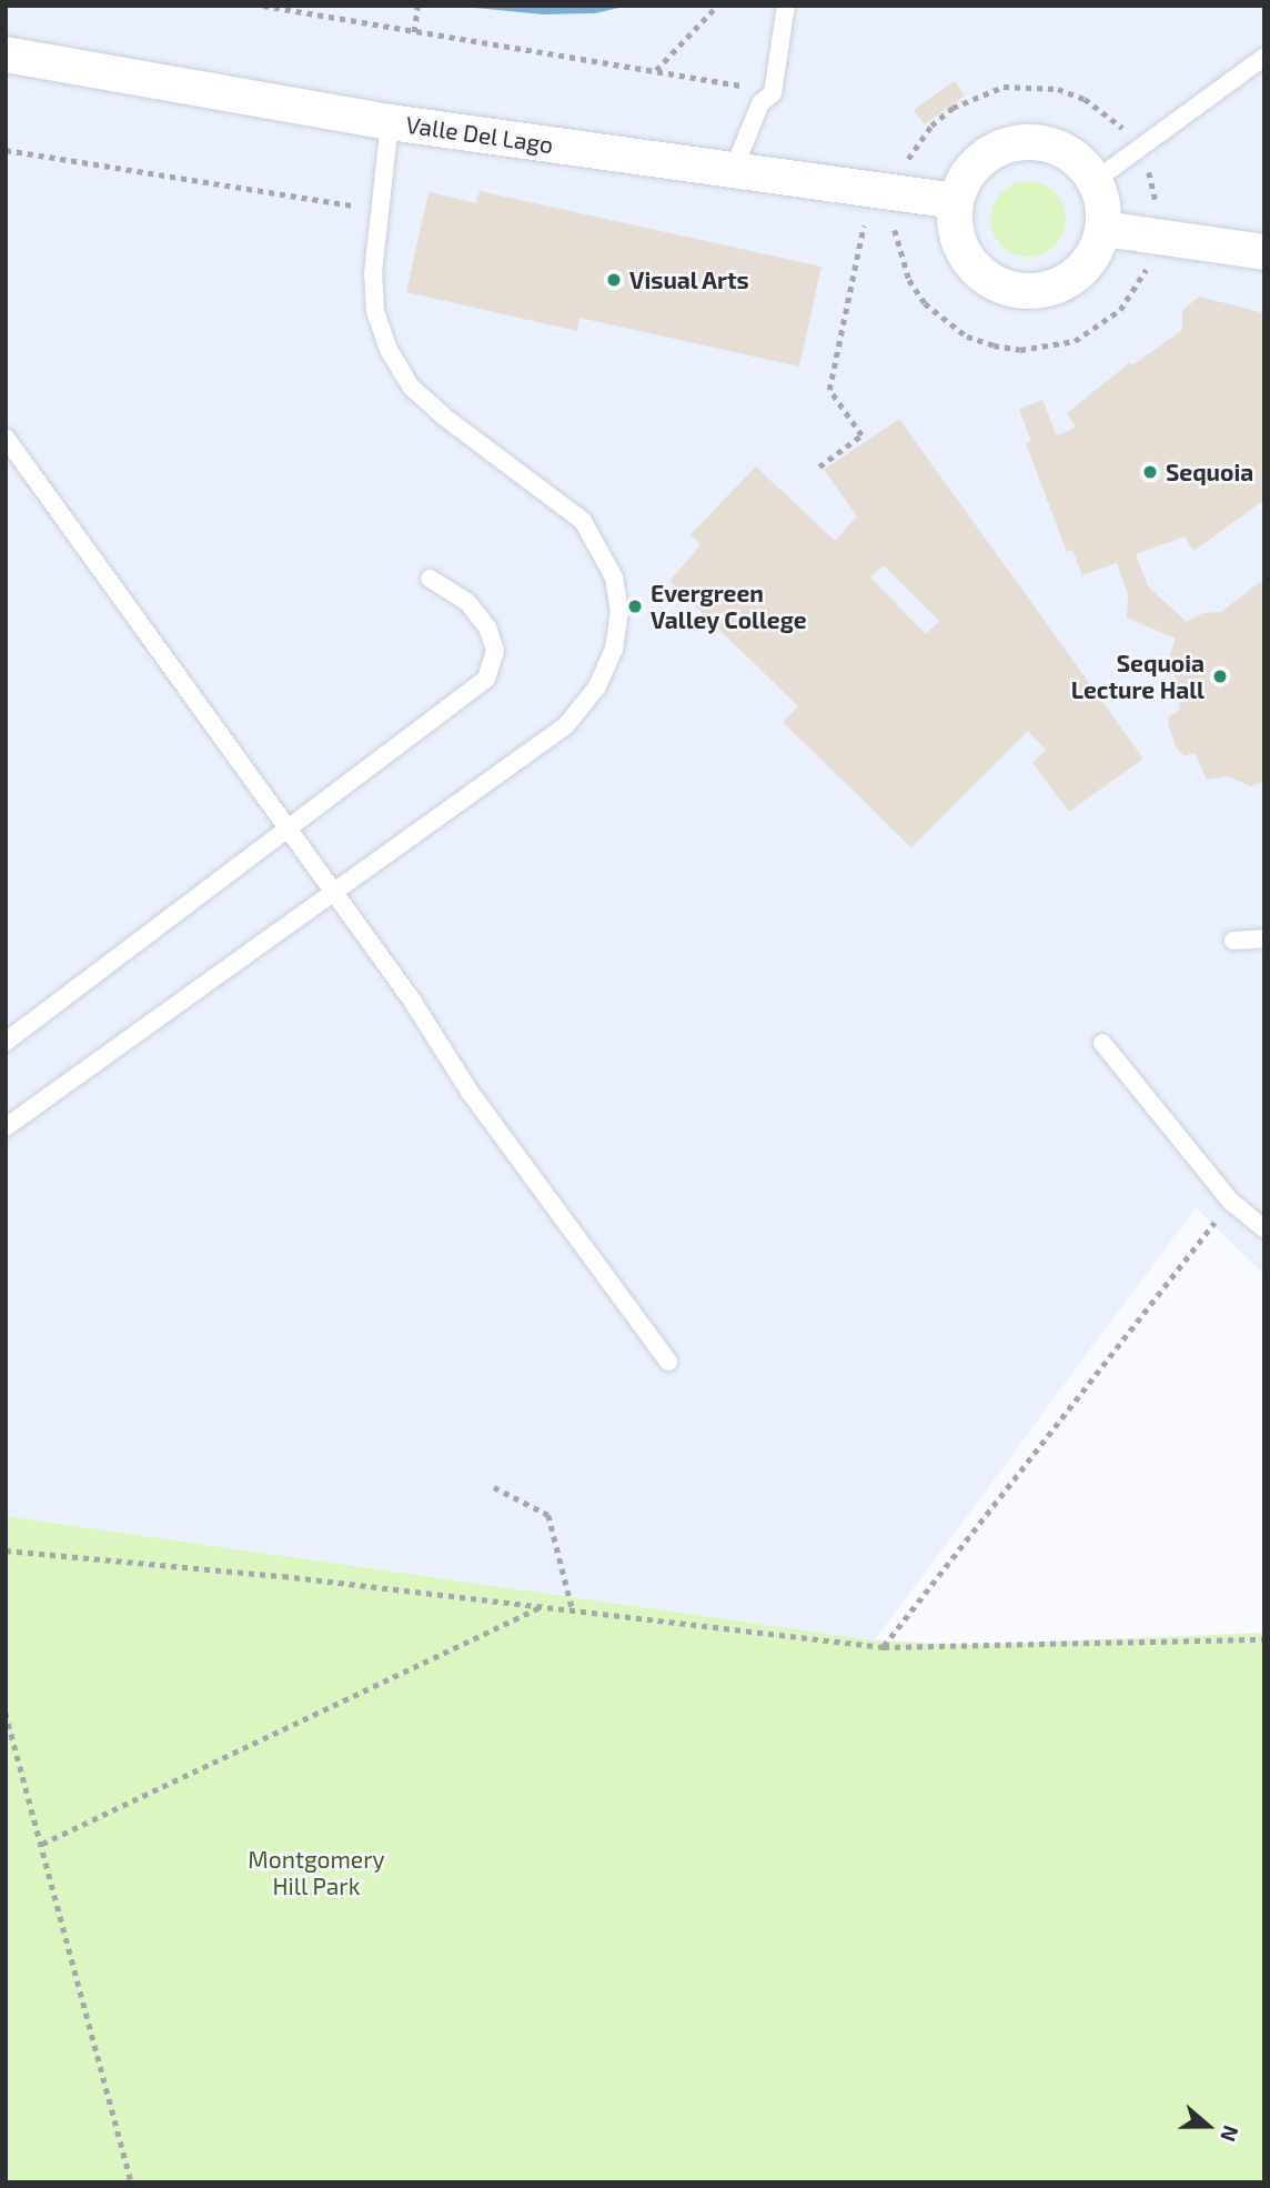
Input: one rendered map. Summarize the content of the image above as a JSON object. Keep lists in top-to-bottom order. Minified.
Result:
{"streets":{"street":["Valle Del Lago"]},"parks":["Montgomery Hill Park"],"places":["Visual Arts","Sequoia","Evergreen Valley College","Sequoia Lecture Hall"],"north":"right"}
